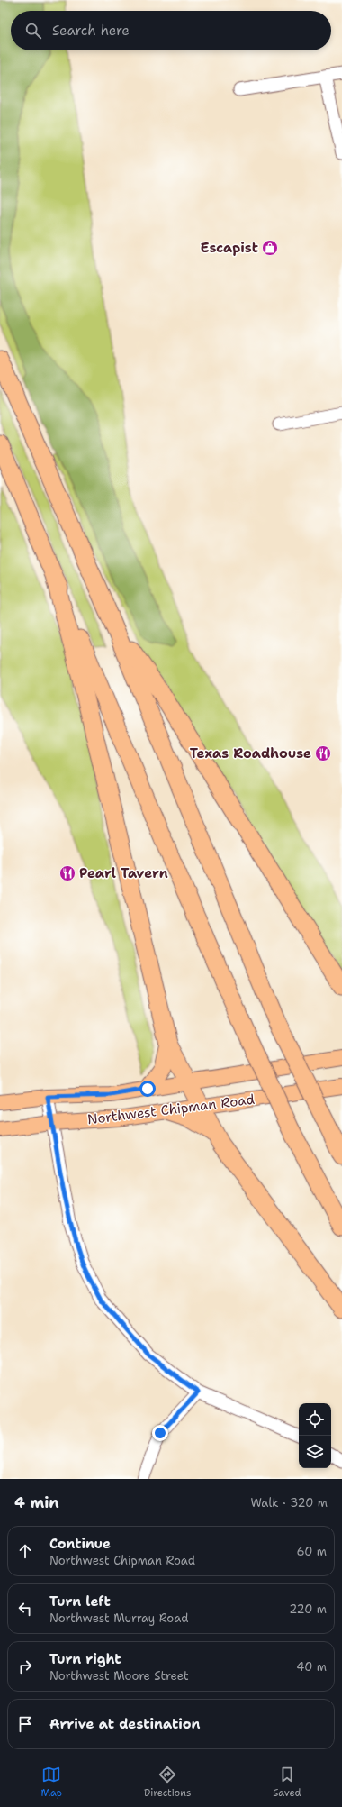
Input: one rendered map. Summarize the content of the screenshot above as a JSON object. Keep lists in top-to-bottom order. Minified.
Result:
{"streets":{"main road":["Northwest Chipman Road"]},"places":{"shop":["Escapist"],"restaurant":["Texas Roadhouse","Pearl Tavern"]},"page":{"search":"Search here","heading":["4 min","Walk · 320 m"],"list":[["Continue","Northwest Chipman Road","60 m"],["Turn left","Northwest Murray Road","220 m"],["Turn right","Northwest Moore Street","40 m"],"Arrive at destination"],"nav":["Map","Directions","Saved"]}}
